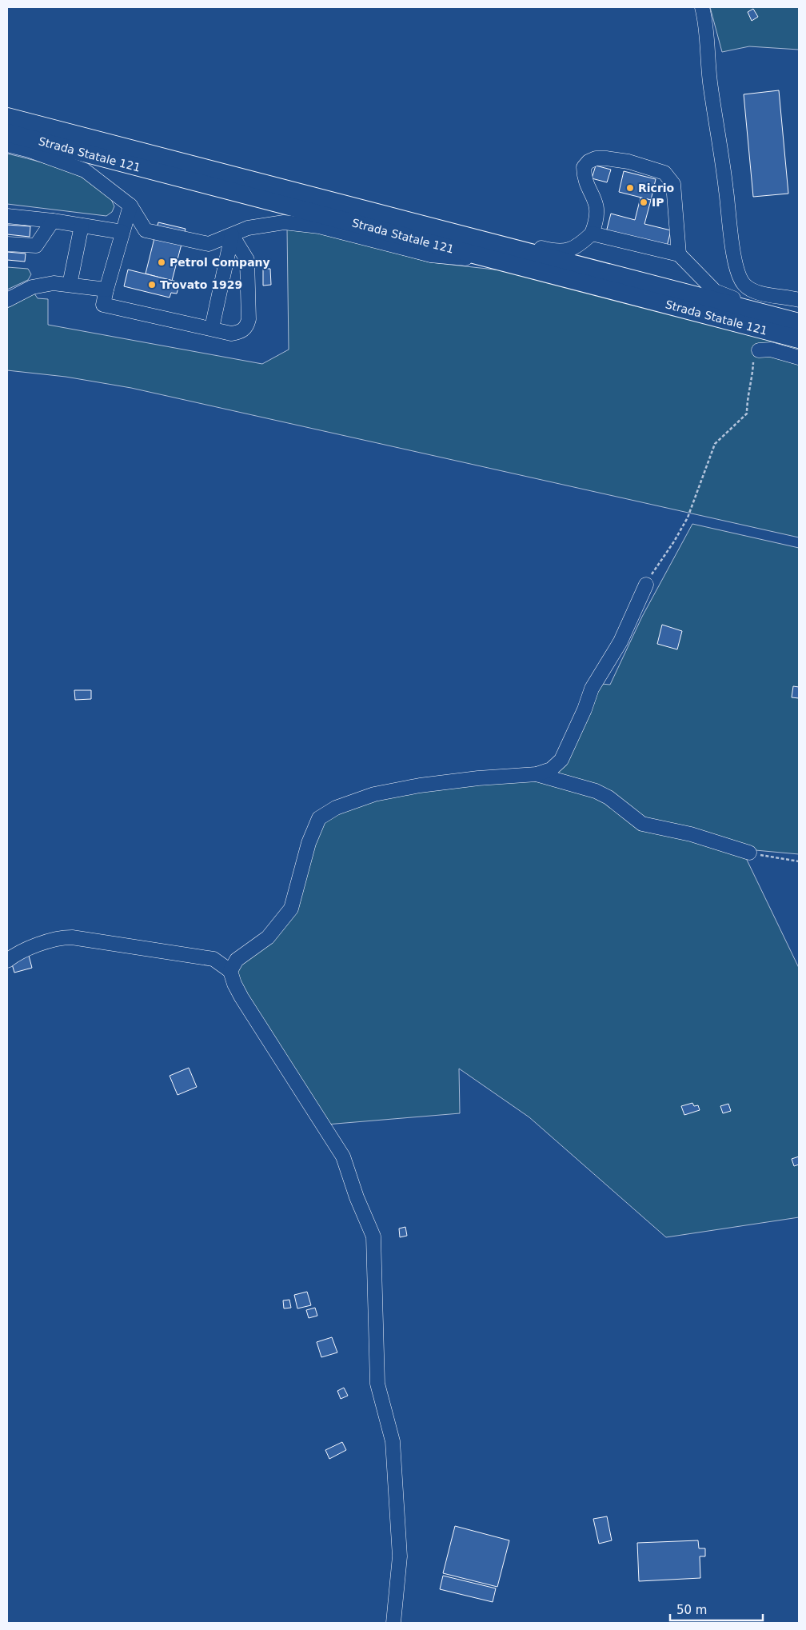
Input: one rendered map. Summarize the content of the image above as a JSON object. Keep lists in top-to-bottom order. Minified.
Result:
{"streets":{"main road":["Strada Statale 121"]},"places":["Ricrio","IP","Petrol Company","Trovato 1929"],"scale_bar":"50 m"}
